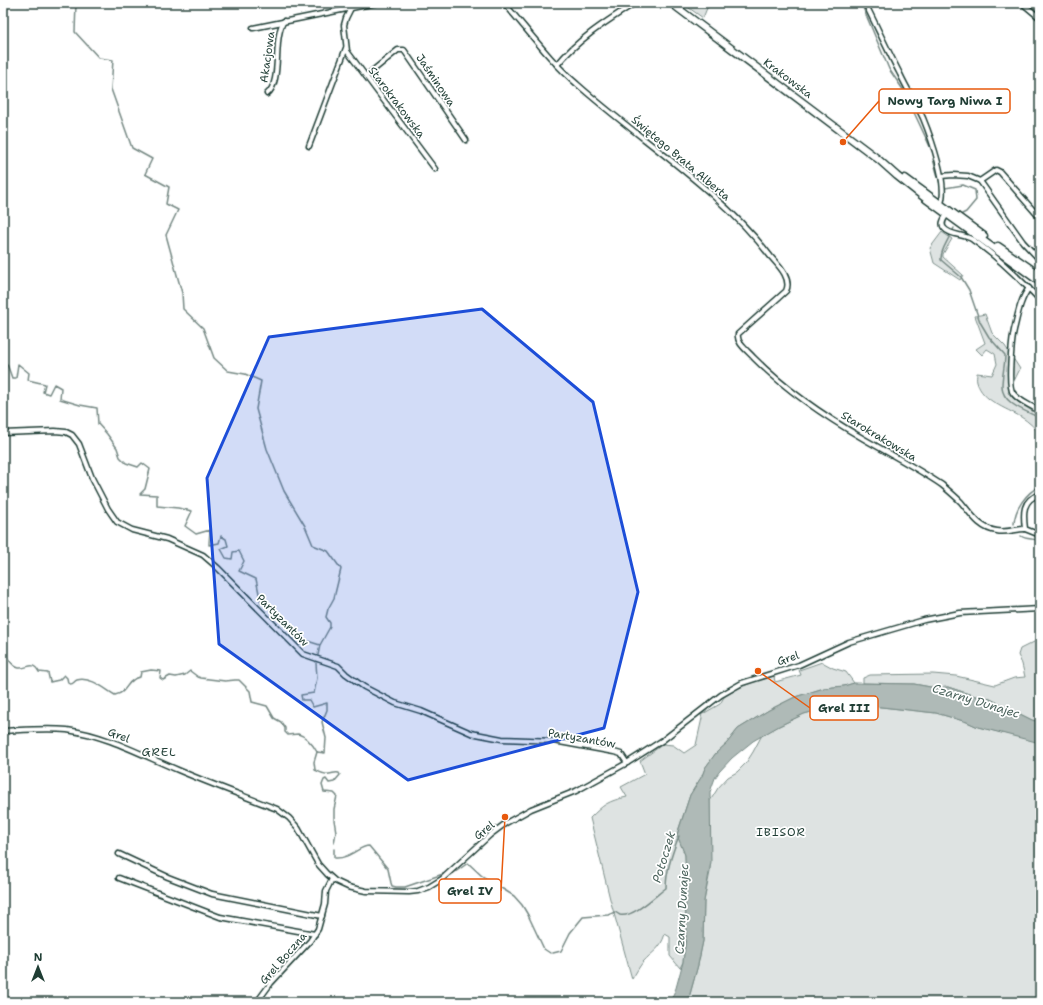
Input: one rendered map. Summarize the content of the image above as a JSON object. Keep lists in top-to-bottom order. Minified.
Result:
{"streets":{"main road":["Krakowska"],"street":["Akacjowa","Jaśminowa","Starokrakowska","Świętego Brata Alberta","Partyzantów","Grel","Grel Boczna"]},"crossings":[["Jaśminowa","Starokrakowska"],["Starokrakowska","Świętego Brata Alberta"],["Partyzantów","Grel"],["Grel","Grel Boczna"]],"districts":["GREL","IBISOR"],"water":["Czarny Dunajec","Potoczek"],"places":["Nowy Targ Niwa I","Grel III","Grel IV"],"north":"top"}
